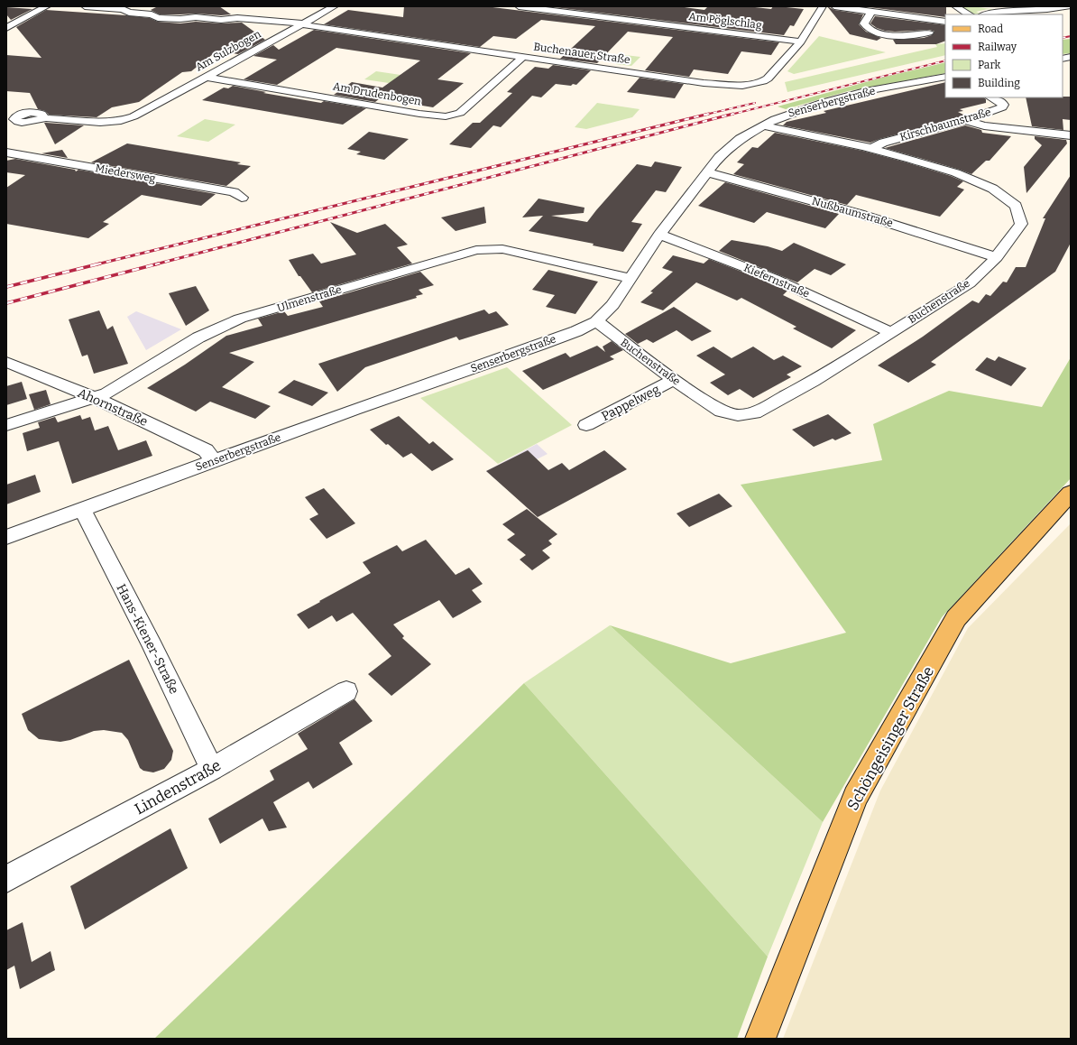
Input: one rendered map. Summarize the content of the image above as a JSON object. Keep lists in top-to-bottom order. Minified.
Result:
{"streets":{"main road":["Schöngeisinger Straße"],"street":["Am Pöglschlag","Am Sulzbogen","Buchenauer Straße","Am Drudenbogen","Senserbergstraße","Kirschbaumstraße","Miedersweg","Nußbaumstraße","Kiefernstraße","Ulmenstraße","Buchenstraße","Pappelweg","Ahornstraße","Hans-Kiener-Straße","Lindenstraße"]},"crossings":[["Am Pöglschlag","Buchenauer Straße"],["Am Sulzbogen","Buchenauer Straße"],["Am Sulzbogen","Am Drudenbogen"],["Buchenauer Straße","Am Drudenbogen"],["Senserbergstraße","Nußbaumstraße"],["Senserbergstraße","Kiefernstraße"],["Senserbergstraße","Ulmenstraße"],["Senserbergstraße","Buchenstraße"],["Senserbergstraße","Ahornstraße"],["Senserbergstraße","Hans-Kiener-Straße"],["Kirschbaumstraße","Buchenstraße"],["Nußbaumstraße","Buchenstraße"],["Kiefernstraße","Buchenstraße"],["Ulmenstraße","Ahornstraße"],["Buchenstraße","Pappelweg"],["Hans-Kiener-Straße","Lindenstraße"]],"legend":["Road","Railway","Park","Building"]}
